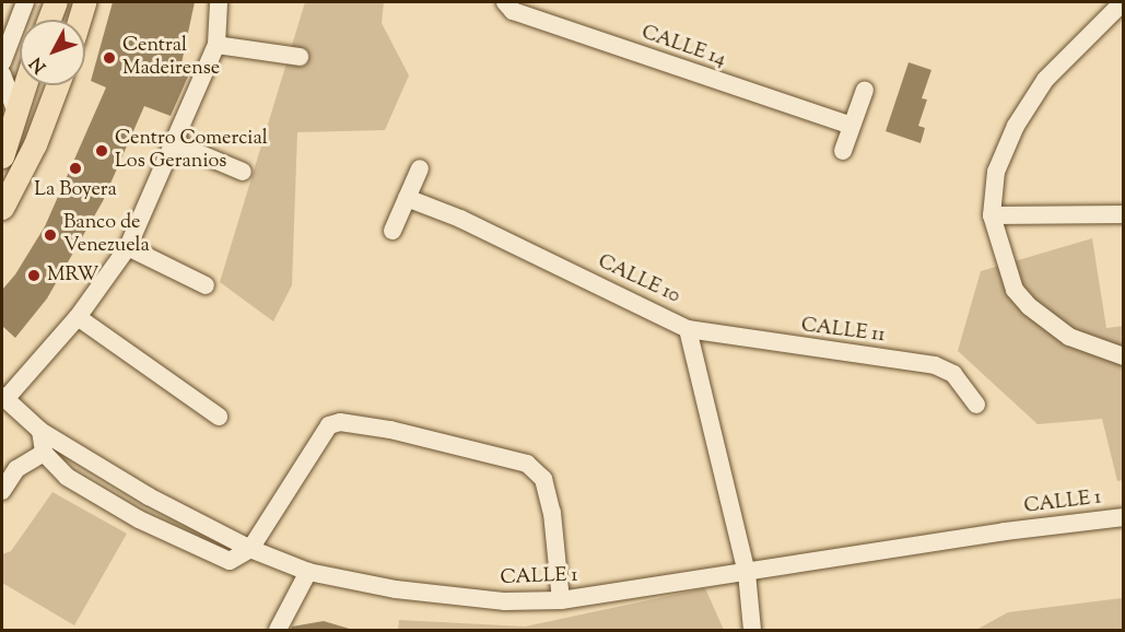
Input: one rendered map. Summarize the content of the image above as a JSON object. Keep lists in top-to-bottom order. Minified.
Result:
{"streets":{"street":["CALLE 14","CALLE 10","CALLE 11","CALLE 1"]},"crossings":[["CALLE 10","CALLE 11"],["CALLE 10","CALLE 1"]],"places":["Central Madeirense","Centro Comercial Los Geranios","La Boyera","Banco de Venezuela","MRW"],"north":"bottom left"}
